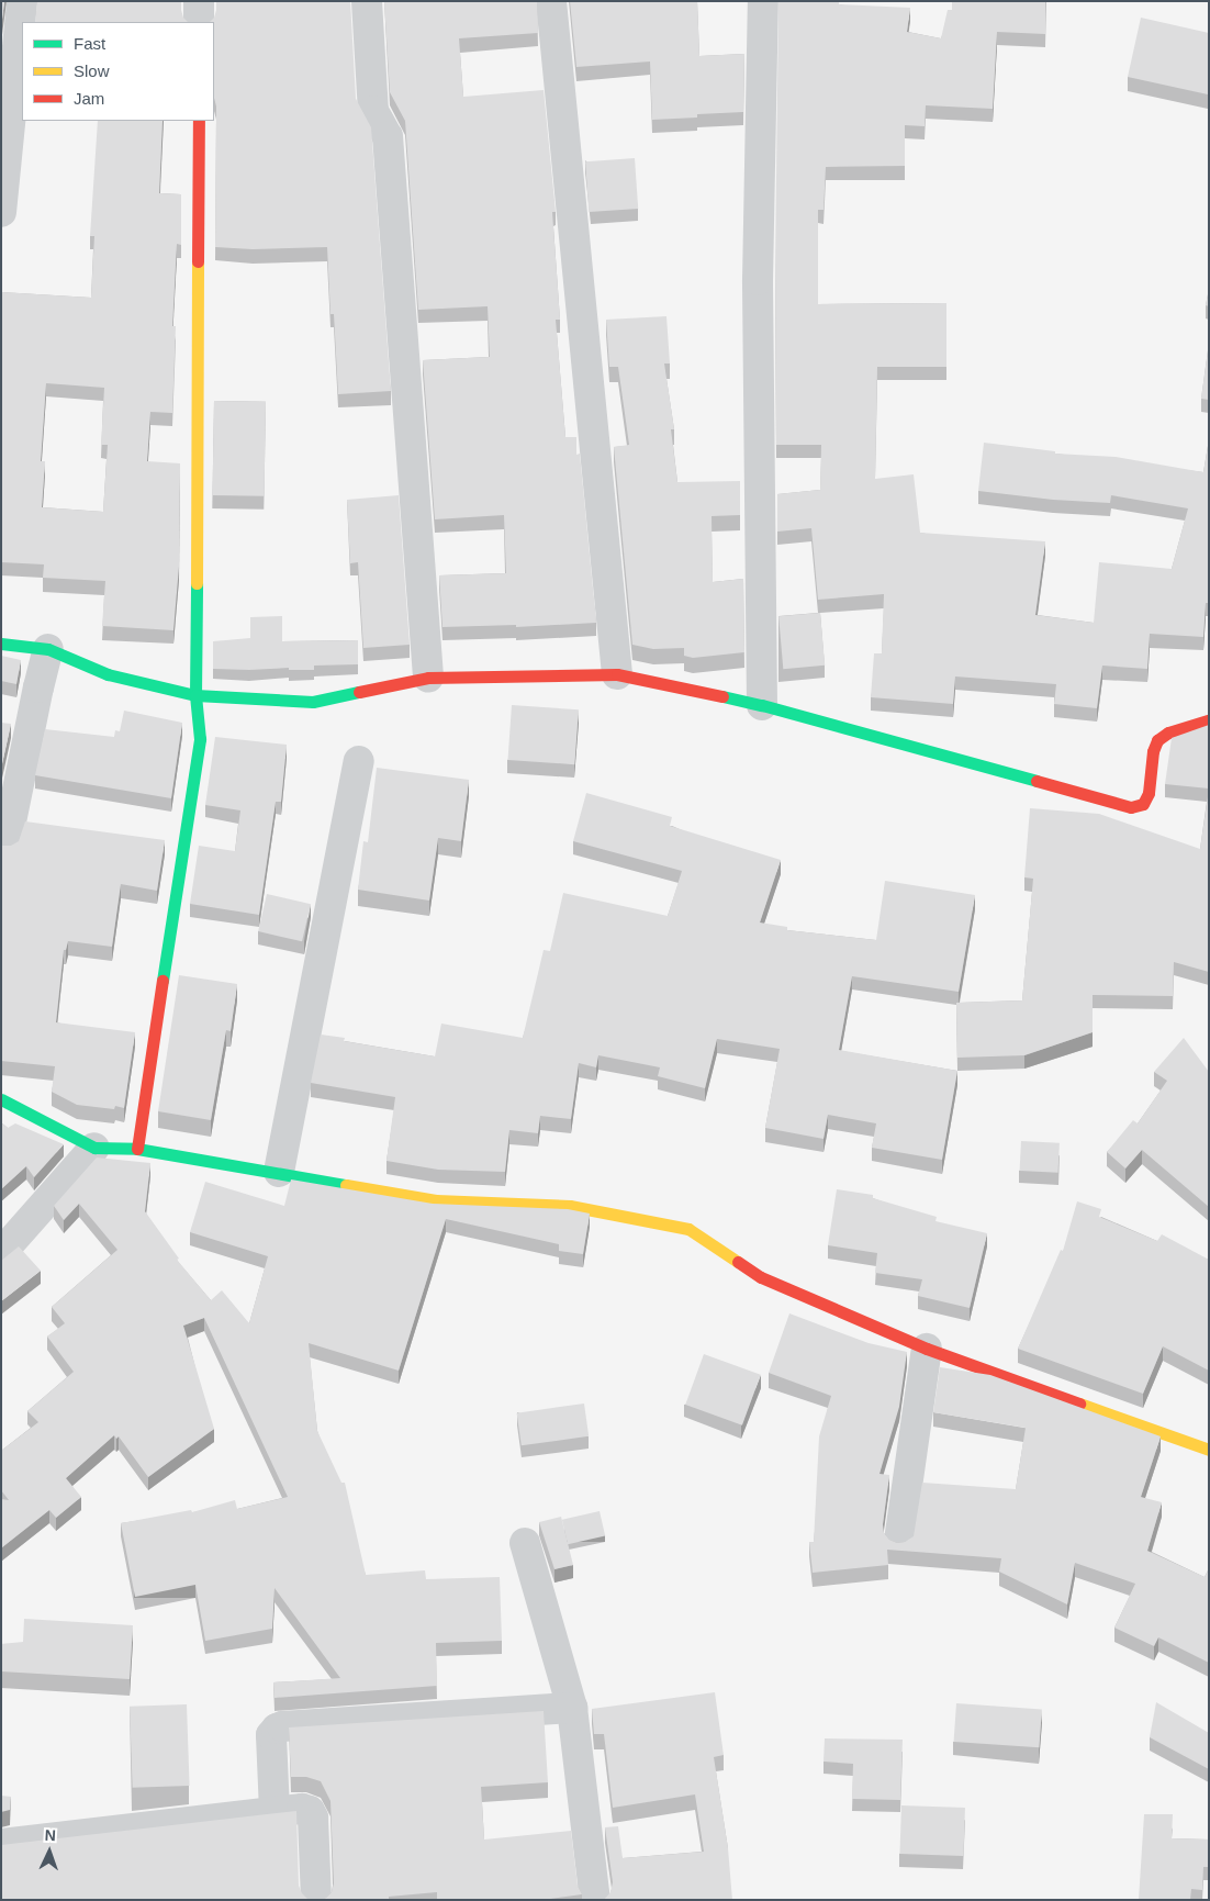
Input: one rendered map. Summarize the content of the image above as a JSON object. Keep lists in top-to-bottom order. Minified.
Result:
{"legend":["Fast","Slow","Jam"],"north":"top"}
